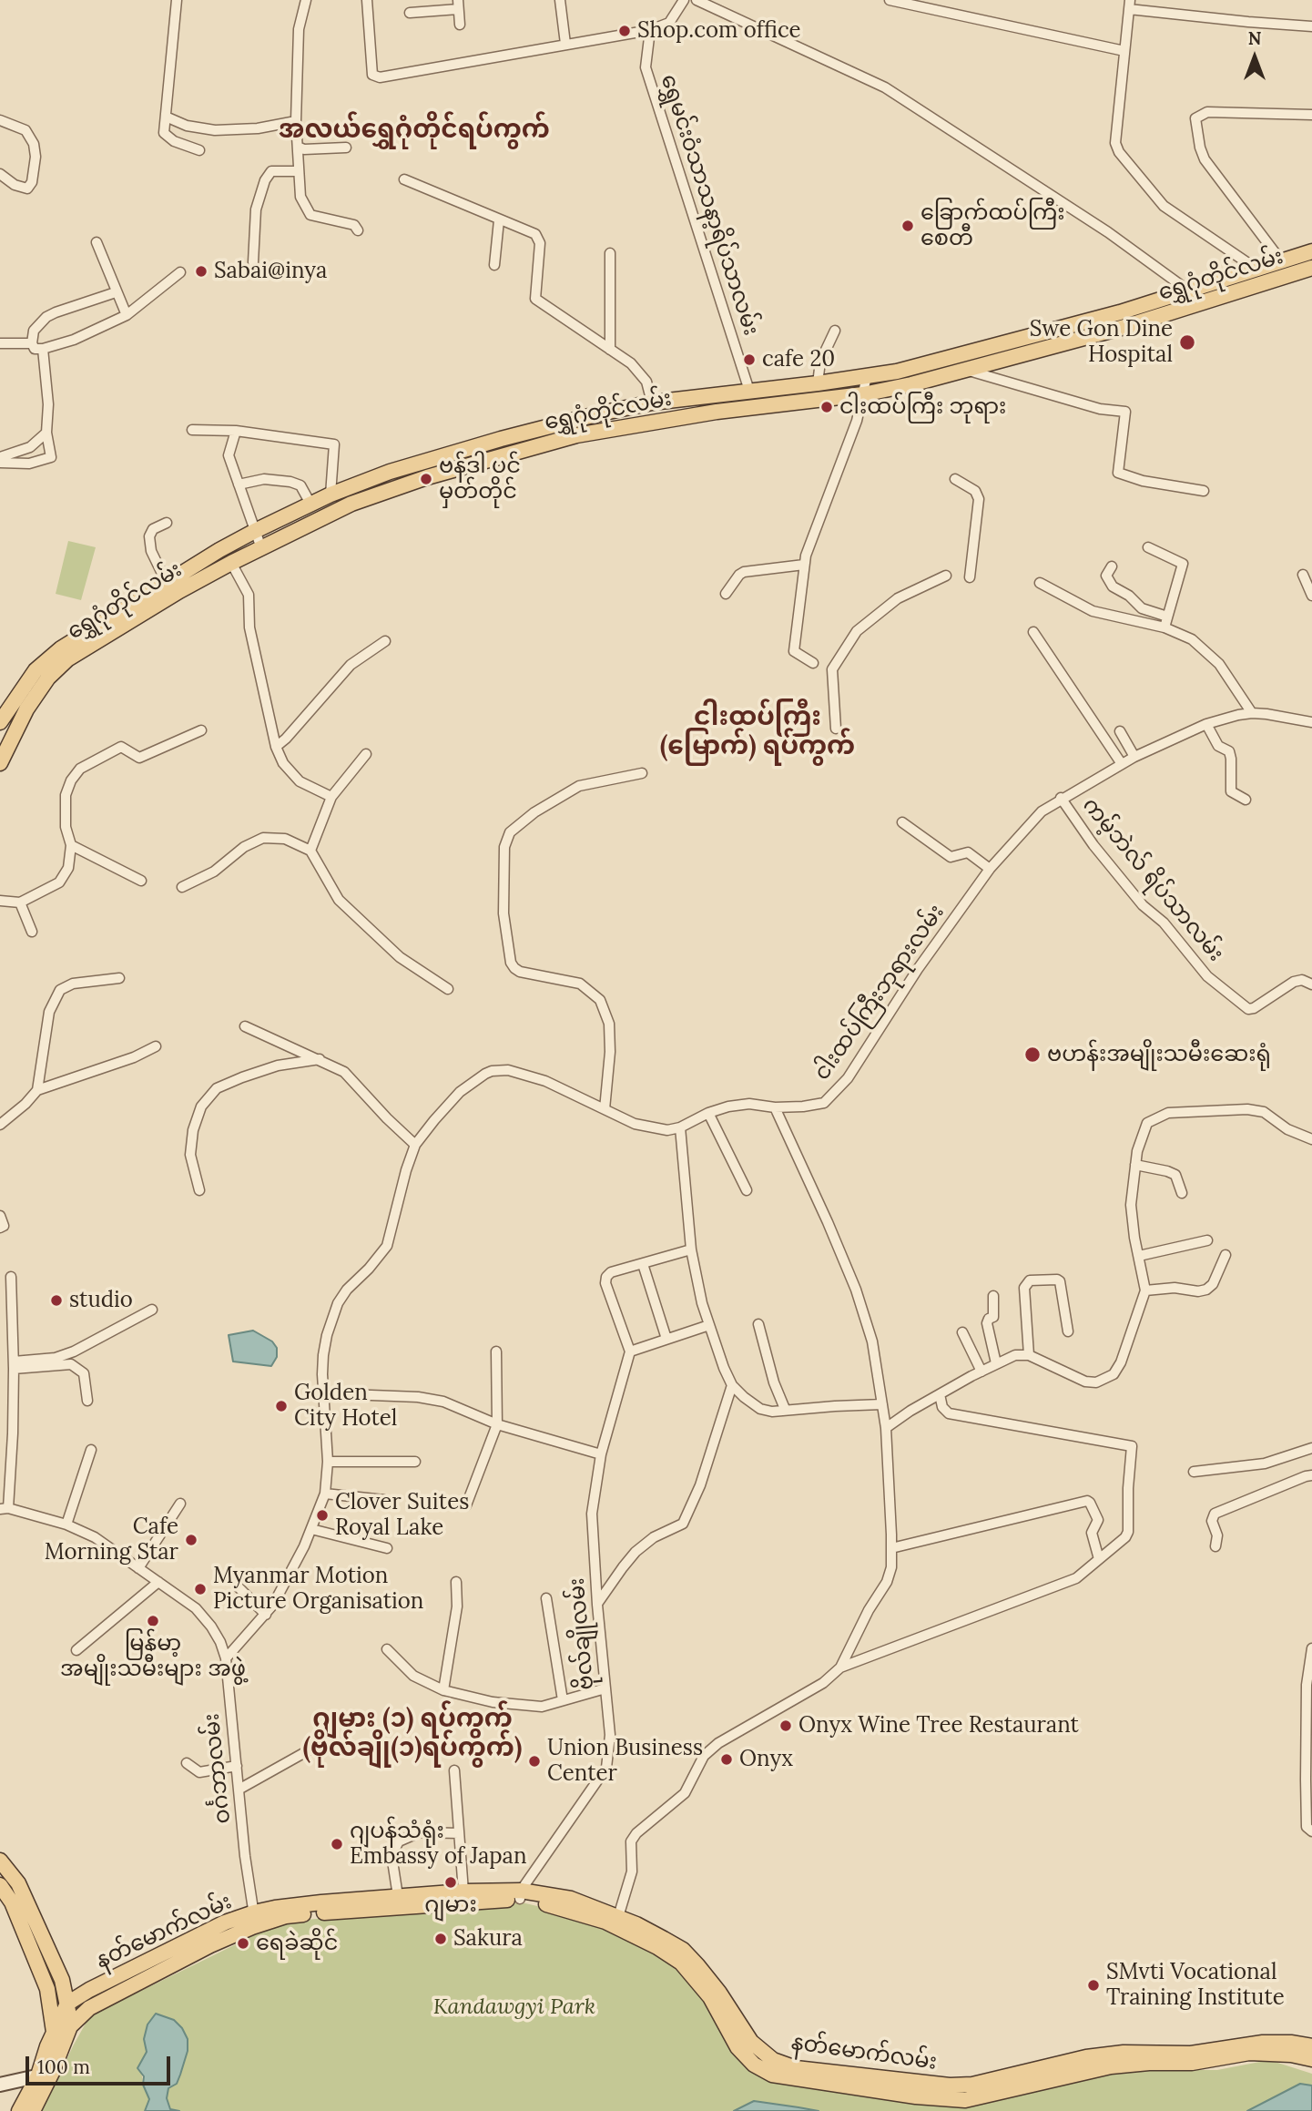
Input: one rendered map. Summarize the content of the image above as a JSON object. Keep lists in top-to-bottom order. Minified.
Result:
{"streets":{"main road":["ရွှေဂုံတိုင်လမ်း","နတ်မောက်လမ်း"],"street":["ရွှေမင်းဝံသာသနာ့ရိပ်သာလမ်း","ကမ့်ဘဲလ် ရိပ်သာလမ်း","ငါးထပ်ကြီးဘုရားလမ်း","ဗိုလ်ချိုလမ်း","ဝင်္ဂဘာလမ်း"]},"crossings":[["ရွှေမင်းဝံသာသနာ့ရိပ်သာလမ်း","ရွှေဂုံတိုင်လမ်း"],["ကမ့်ဘဲလ် ရိပ်သာလမ်း","ငါးထပ်ကြီးဘုရားလမ်း"],["ငါးထပ်ကြီးဘုရားလမ်း","ဝင်္ဂဘာလမ်း"],["ဗိုလ်ချိုလမ်း","နတ်မောက်လမ်း"],["ဝင်္ဂဘာလမ်း","နတ်မောက်လမ်း"]],"districts":["အလယ်ရွှေဂုံတိုင်ရပ်ကွက်","ငါးထပ်ကြီး (မြောက်) ရပ်ကွက်","ဂျမား (၁) ရပ်ကွက် (ဗိုလ်ချို(၁)ရပ်ကွက်)"],"parks":["Kandawgyi Park"],"places":["Shop.com office","ခြောက်ထပ်ကြီး စေတီ","Sabai@inya","Swe Gon Dine Hospital","cafe 20","ငါးထပ်ကြီး ဘုရား","ဗန်ဒါ ပင် မှတ်တိုင်","ဗဟန်းအမျိုးသမီးဆေးရုံ","studio","Golden City Hotel","Clover Suites Royal Lake","Cafe Morning Star","Myanmar Motion Picture Organisation","မြန်မာ့ အမျိုးသမီးများ အဖွဲ့","Onyx Wine Tree Restaurant","Onyx","Union Business Center","ဂျပန်သံရုံး Embassy of Japan","ဂျမား","Sakura","ရေခဲဆိုင်","SMvti Vocational Training Institute"],"scale_bar":"100 m","north":"top"}
